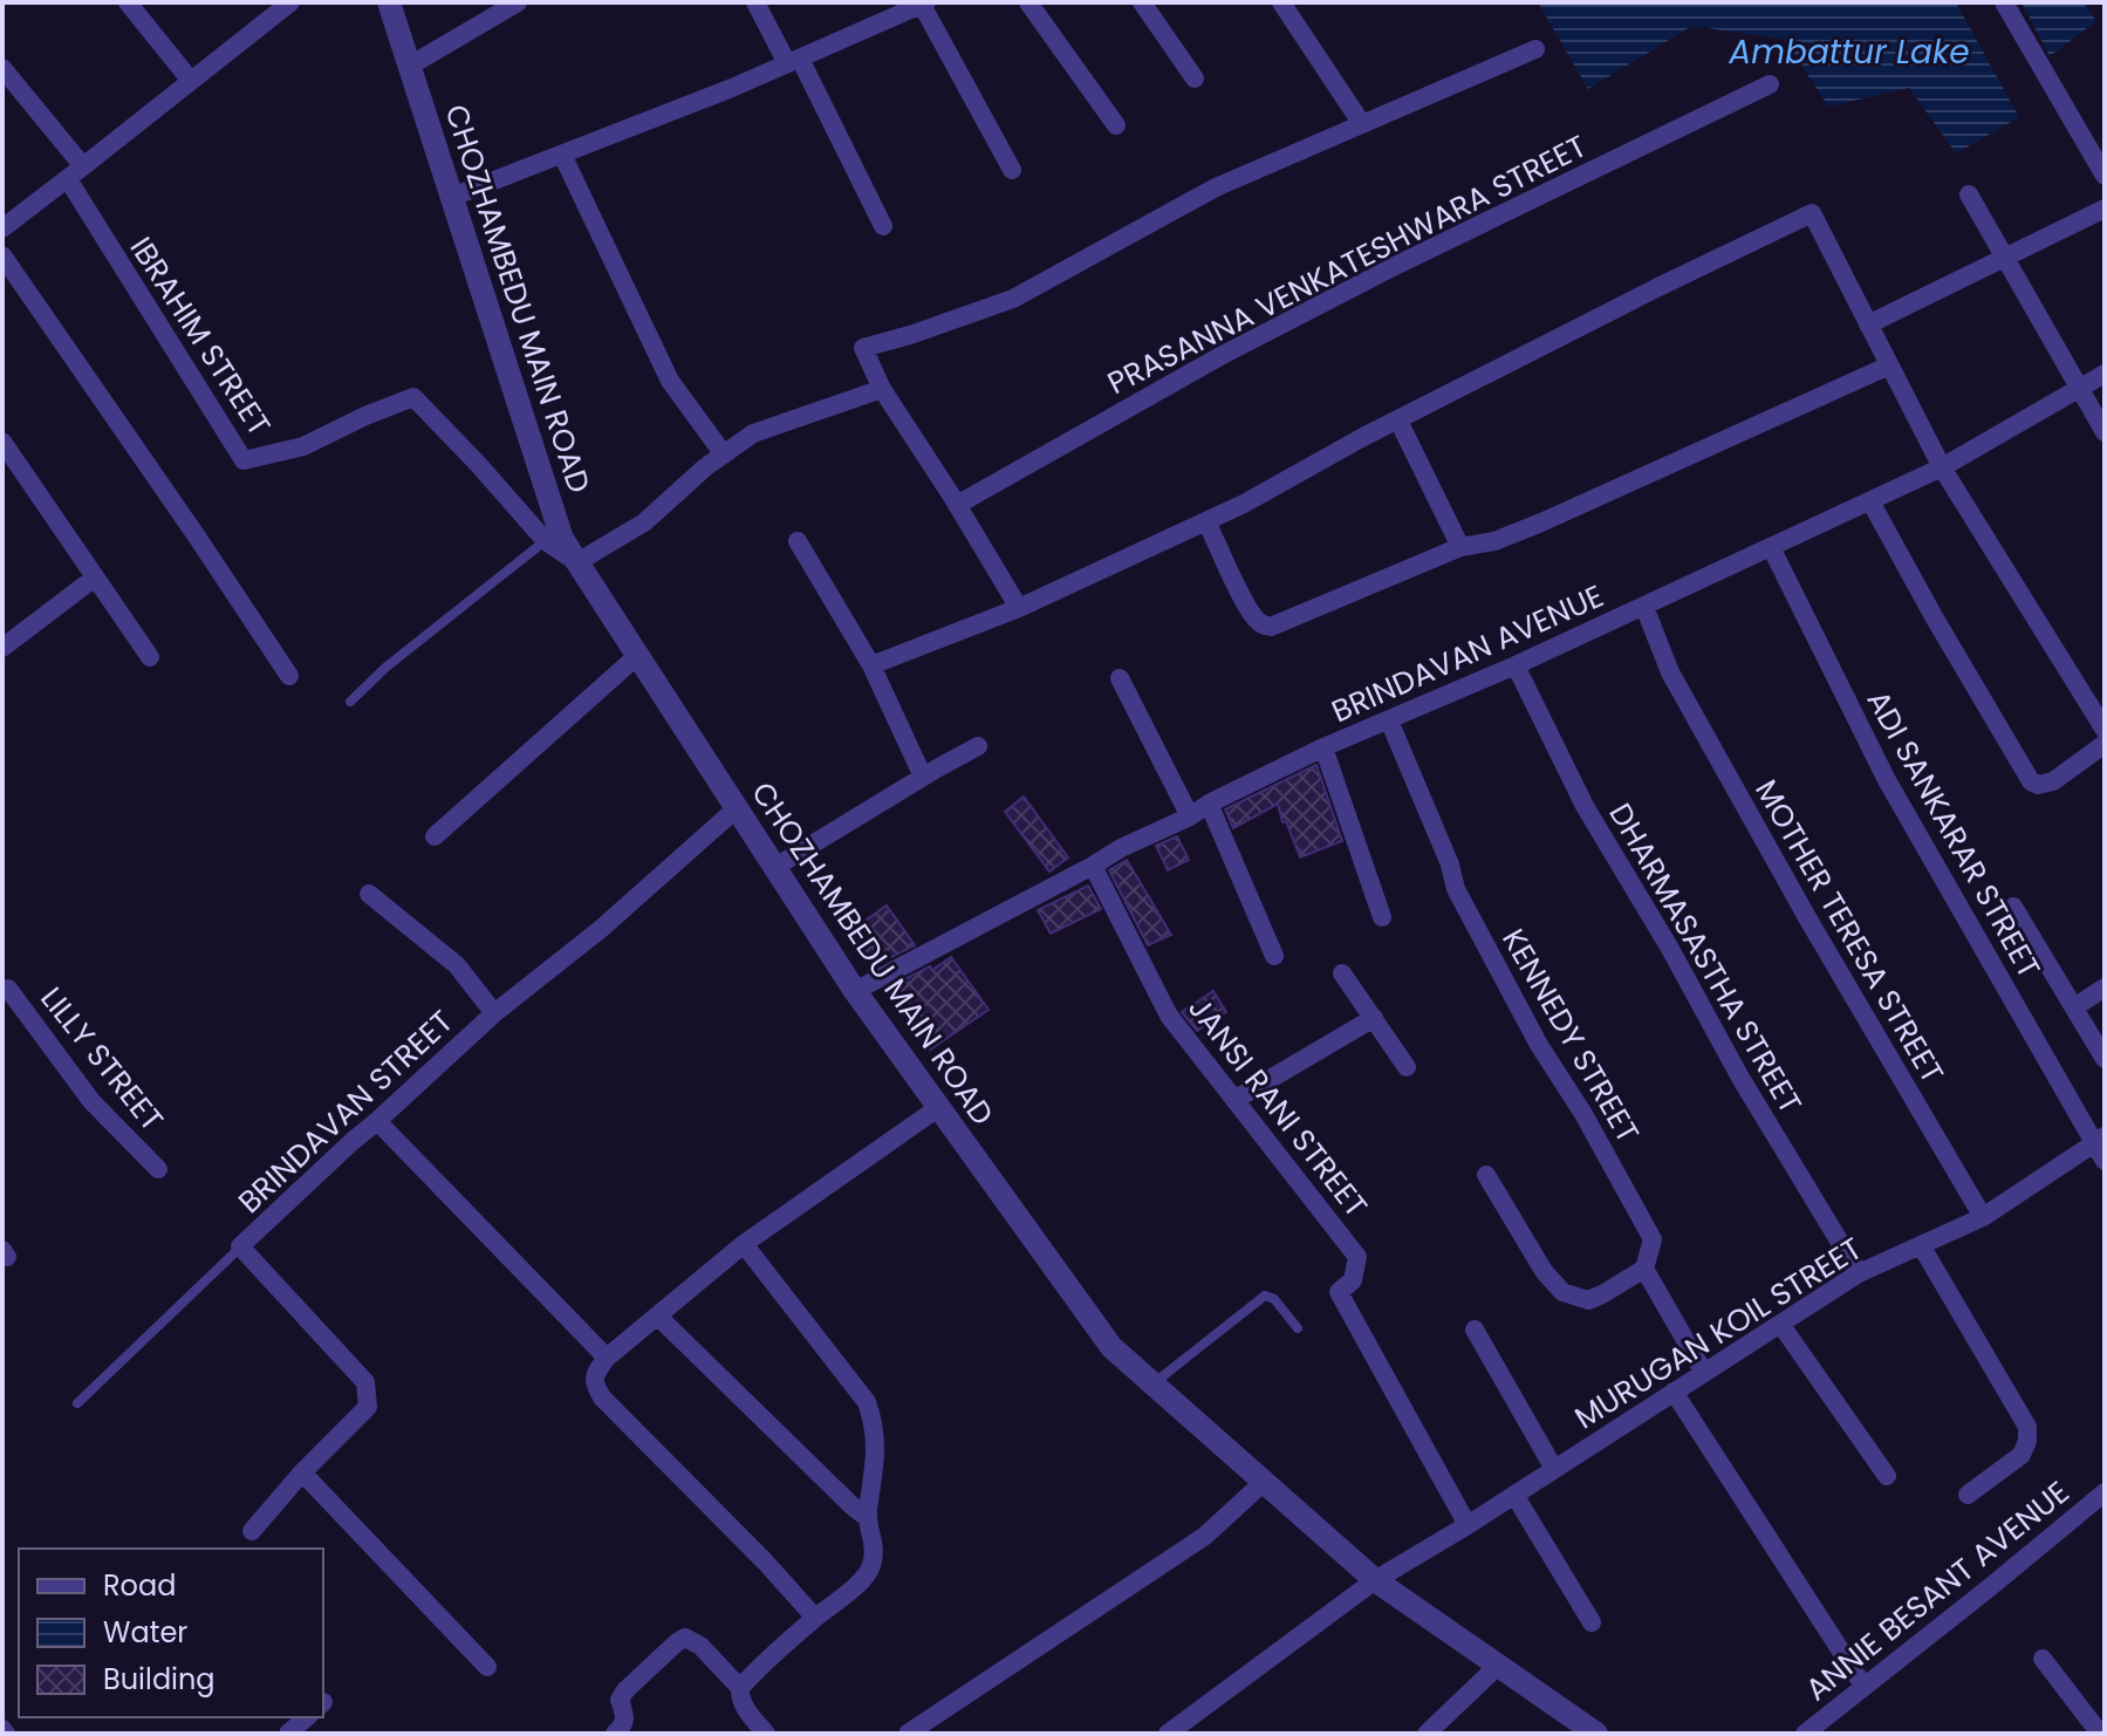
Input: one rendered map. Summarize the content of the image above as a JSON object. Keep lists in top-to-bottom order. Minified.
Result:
{"streets":{"street":["PRASANNA VENKATESHWARA STREET","CHOZHAMBEDU MAIN ROAD","IBRAHIM STREET","BRINDAVAN AVENUE","ADI SANKARAR STREET","MOTHER TERESA STREET","DHARMASASTHA STREET","KENNEDY STREET","LILLY STREET","JANSI RANI STREET","BRINDAVAN STREET","MURUGAN KOIL STREET","ANNIE BESANT AVENUE"]},"crossings":[["CHOZHAMBEDU MAIN ROAD","IBRAHIM STREET"],["CHOZHAMBEDU MAIN ROAD","BRINDAVAN AVENUE"],["CHOZHAMBEDU MAIN ROAD","BRINDAVAN STREET"],["CHOZHAMBEDU MAIN ROAD","MURUGAN KOIL STREET"],["BRINDAVAN AVENUE","ADI SANKARAR STREET"],["BRINDAVAN AVENUE","MOTHER TERESA STREET"],["BRINDAVAN AVENUE","DHARMASASTHA STREET"],["BRINDAVAN AVENUE","KENNEDY STREET"],["BRINDAVAN AVENUE","JANSI RANI STREET"],["ADI SANKARAR STREET","MURUGAN KOIL STREET"],["MOTHER TERESA STREET","MURUGAN KOIL STREET"],["DHARMASASTHA STREET","MURUGAN KOIL STREET"],["JANSI RANI STREET","MURUGAN KOIL STREET"]],"water":["Ambattur Lake"],"legend":["Road","Water","Building"]}
